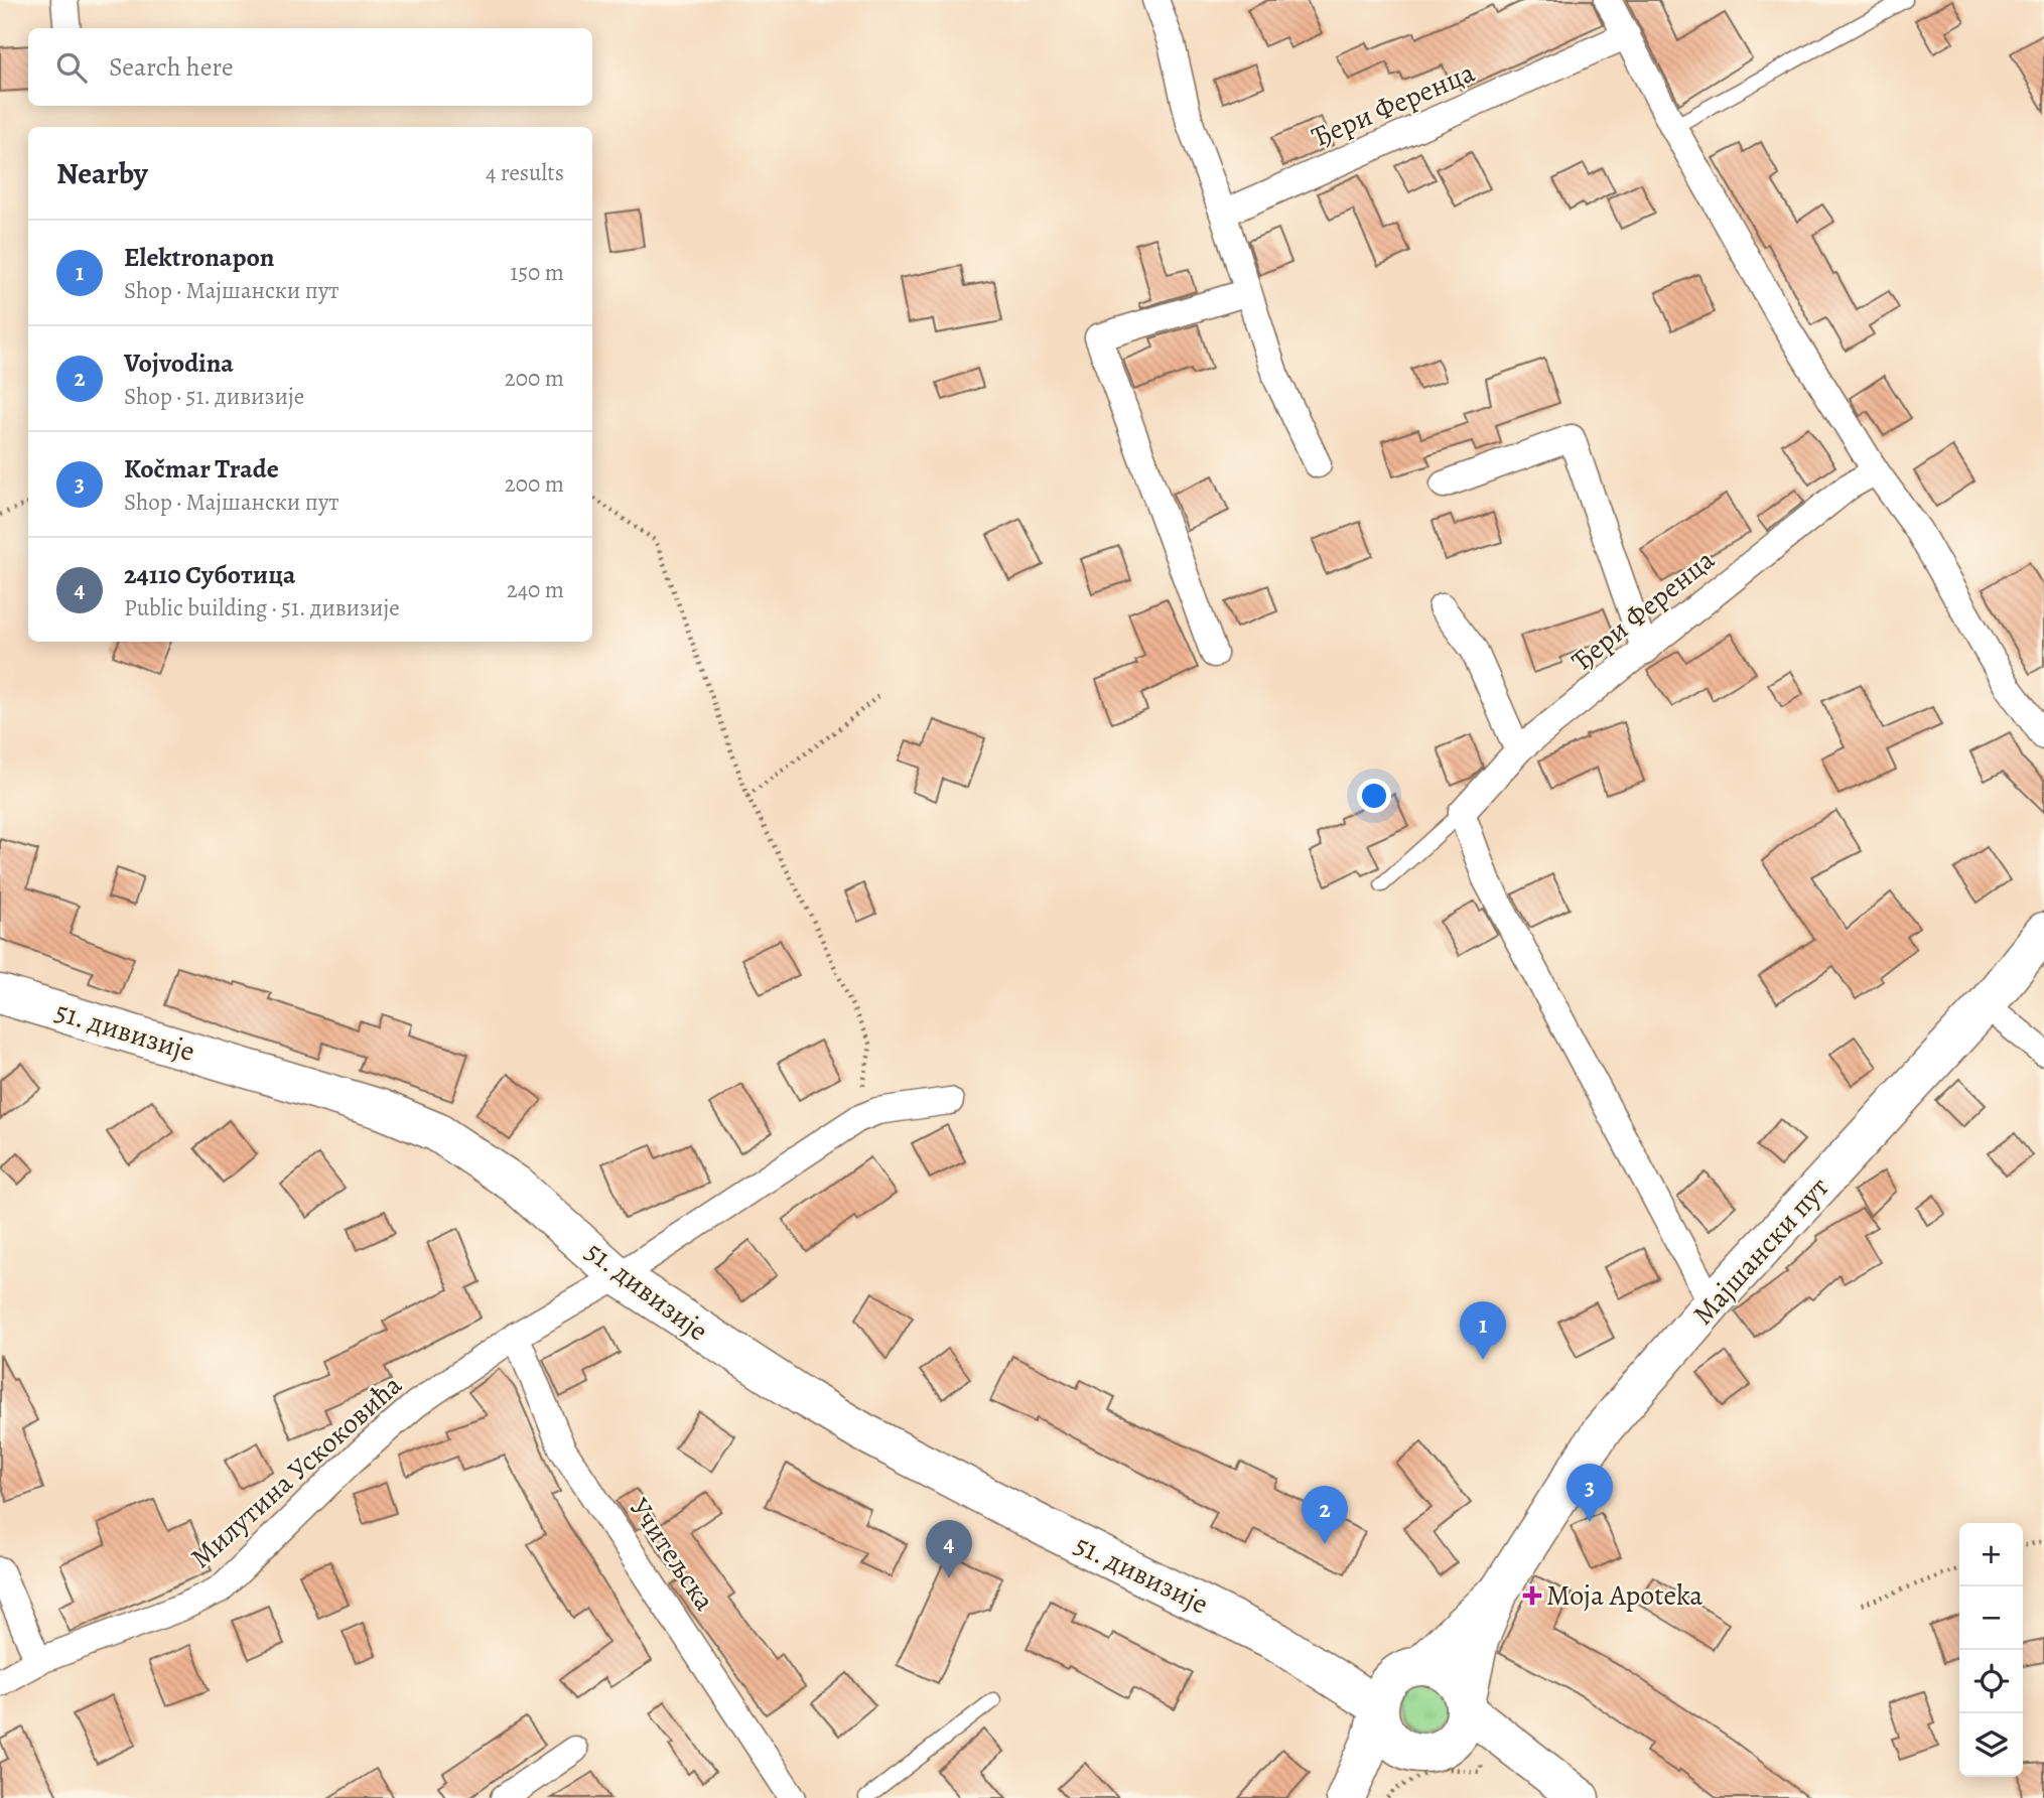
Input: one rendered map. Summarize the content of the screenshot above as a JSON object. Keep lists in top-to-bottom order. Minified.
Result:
{"streets":{"street":["Ђери Ференца","51. дивизије","Мајшански пут","Милутина Ускоковића","Учитељска"]},"crossings":[["51. дивизије","Мајшански пут"],["51. дивизије","Милутина Ускоковића"],["Милутина Ускоковића","Учитељска"]],"places":{"health":["Moja Apoteka"]},"page":{"search":"Search here","heading":["Nearby","4 results"],"list":[{"mark":"1","name":"Elektronapon","note":"Shop · Мајшански пут","value":"150 m"},{"mark":"2","name":"Vojvodina","note":"Shop · 51. дивизије","value":"200 m"},{"mark":"3","name":"Kočmar Trade","note":"Shop · Мајшански пут","value":"200 m"},{"mark":"4","name":"24110 Суботица","note":"Public building · 51. дивизије","value":"240 m"}],"pins":["1","3","2","4"],"map_buttons":["+","−"]}}
